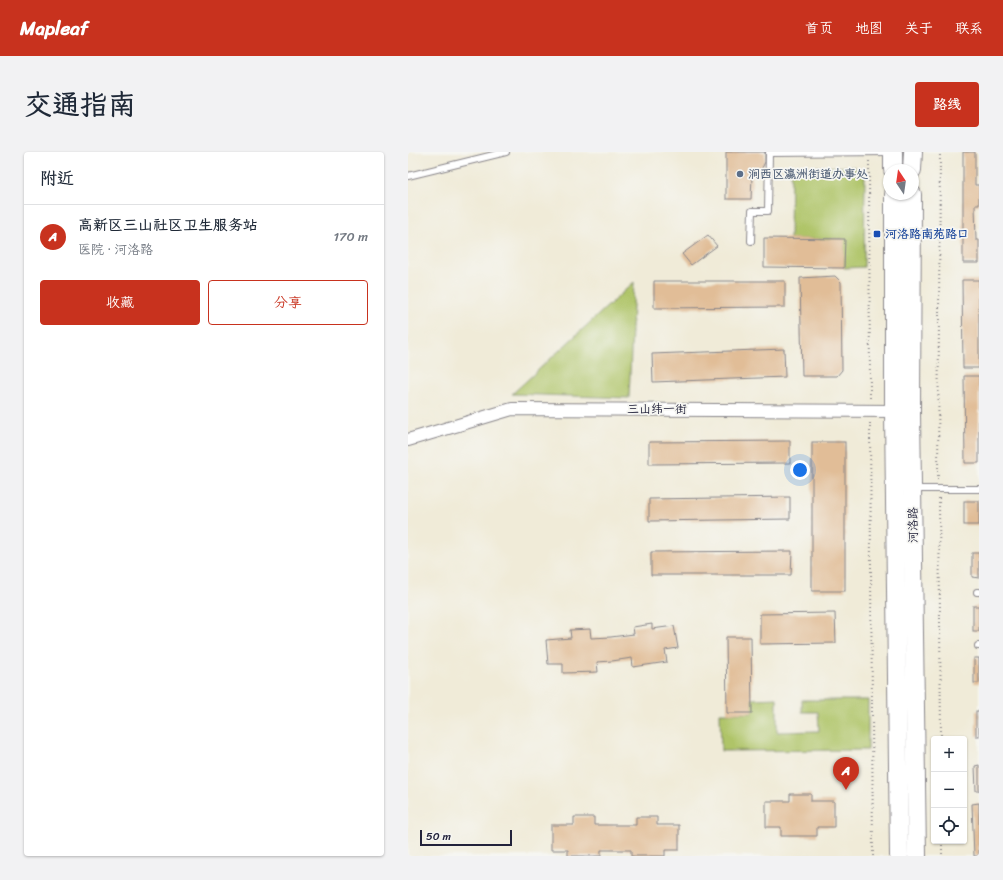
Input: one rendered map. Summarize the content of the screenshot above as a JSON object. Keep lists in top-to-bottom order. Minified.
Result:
{"streets":{"main road":["河洛路"],"street":["三山纬一街"]},"crossings":[["三山纬一街","河洛路"]],"places":{"other":["涧西区瀛洲街道办事处"],"transit":["河洛路南苑路口"]},"scale_bar":"50 m","north":"top","page":{"header":"Mapleaf","nav":["首页","地图","关于","联系"],"title":"交通指南","buttons":["路线",["收藏","分享"]],"heading":"附近","list":[{"mark":"A","name":"高新区三山社区卫生服务站","note":"医院 · 河洛路","value":"170 m"}],"map_buttons":["+","−"],"pins":"A","scale":"50 m"}}
